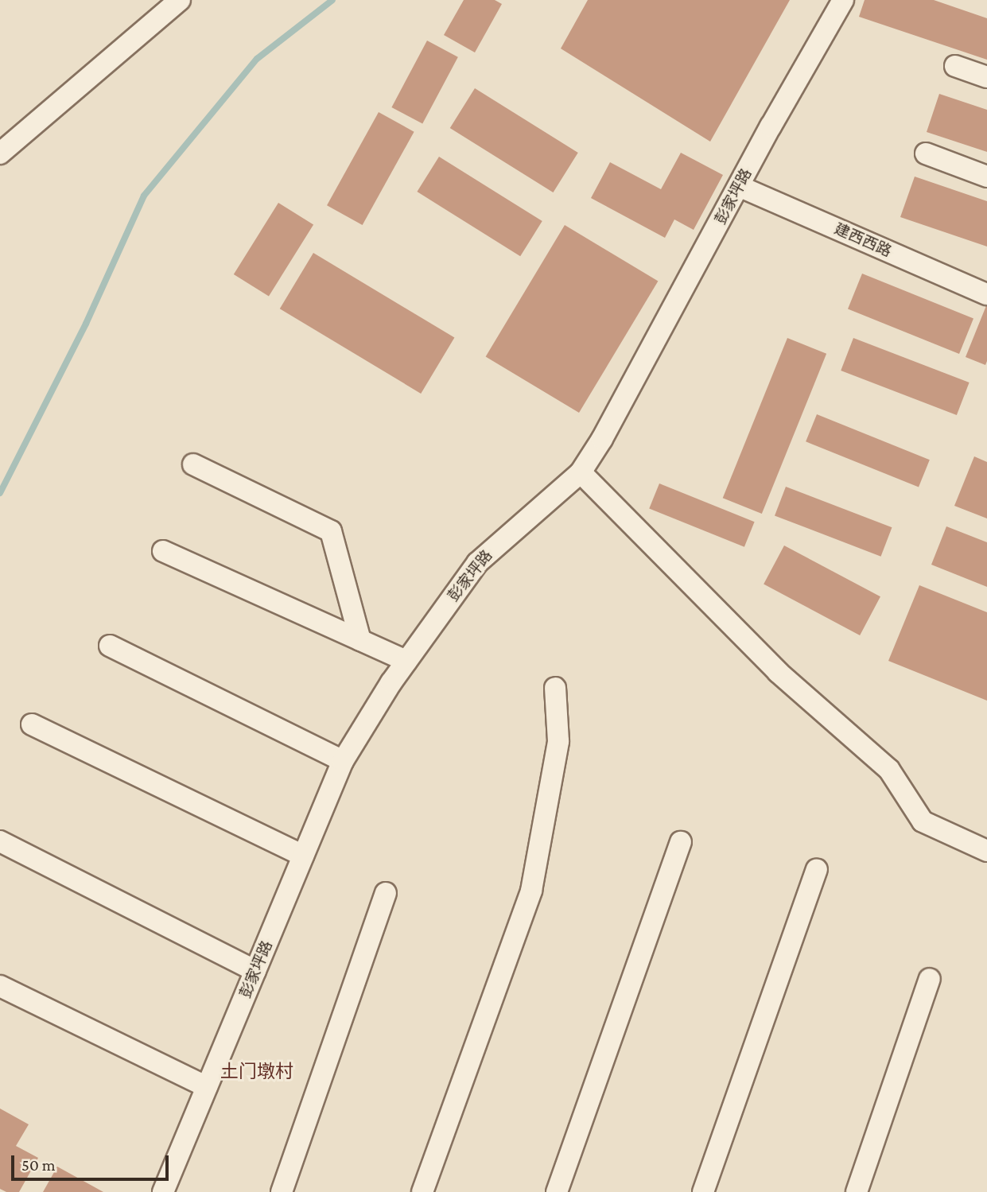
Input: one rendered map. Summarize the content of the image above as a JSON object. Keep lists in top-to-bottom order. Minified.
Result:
{"streets":{"street":["彭家坪路","建西西路"]},"crossings":[["彭家坪路","建西西路"]],"districts":["土门墩村"],"scale_bar":"50 m"}
